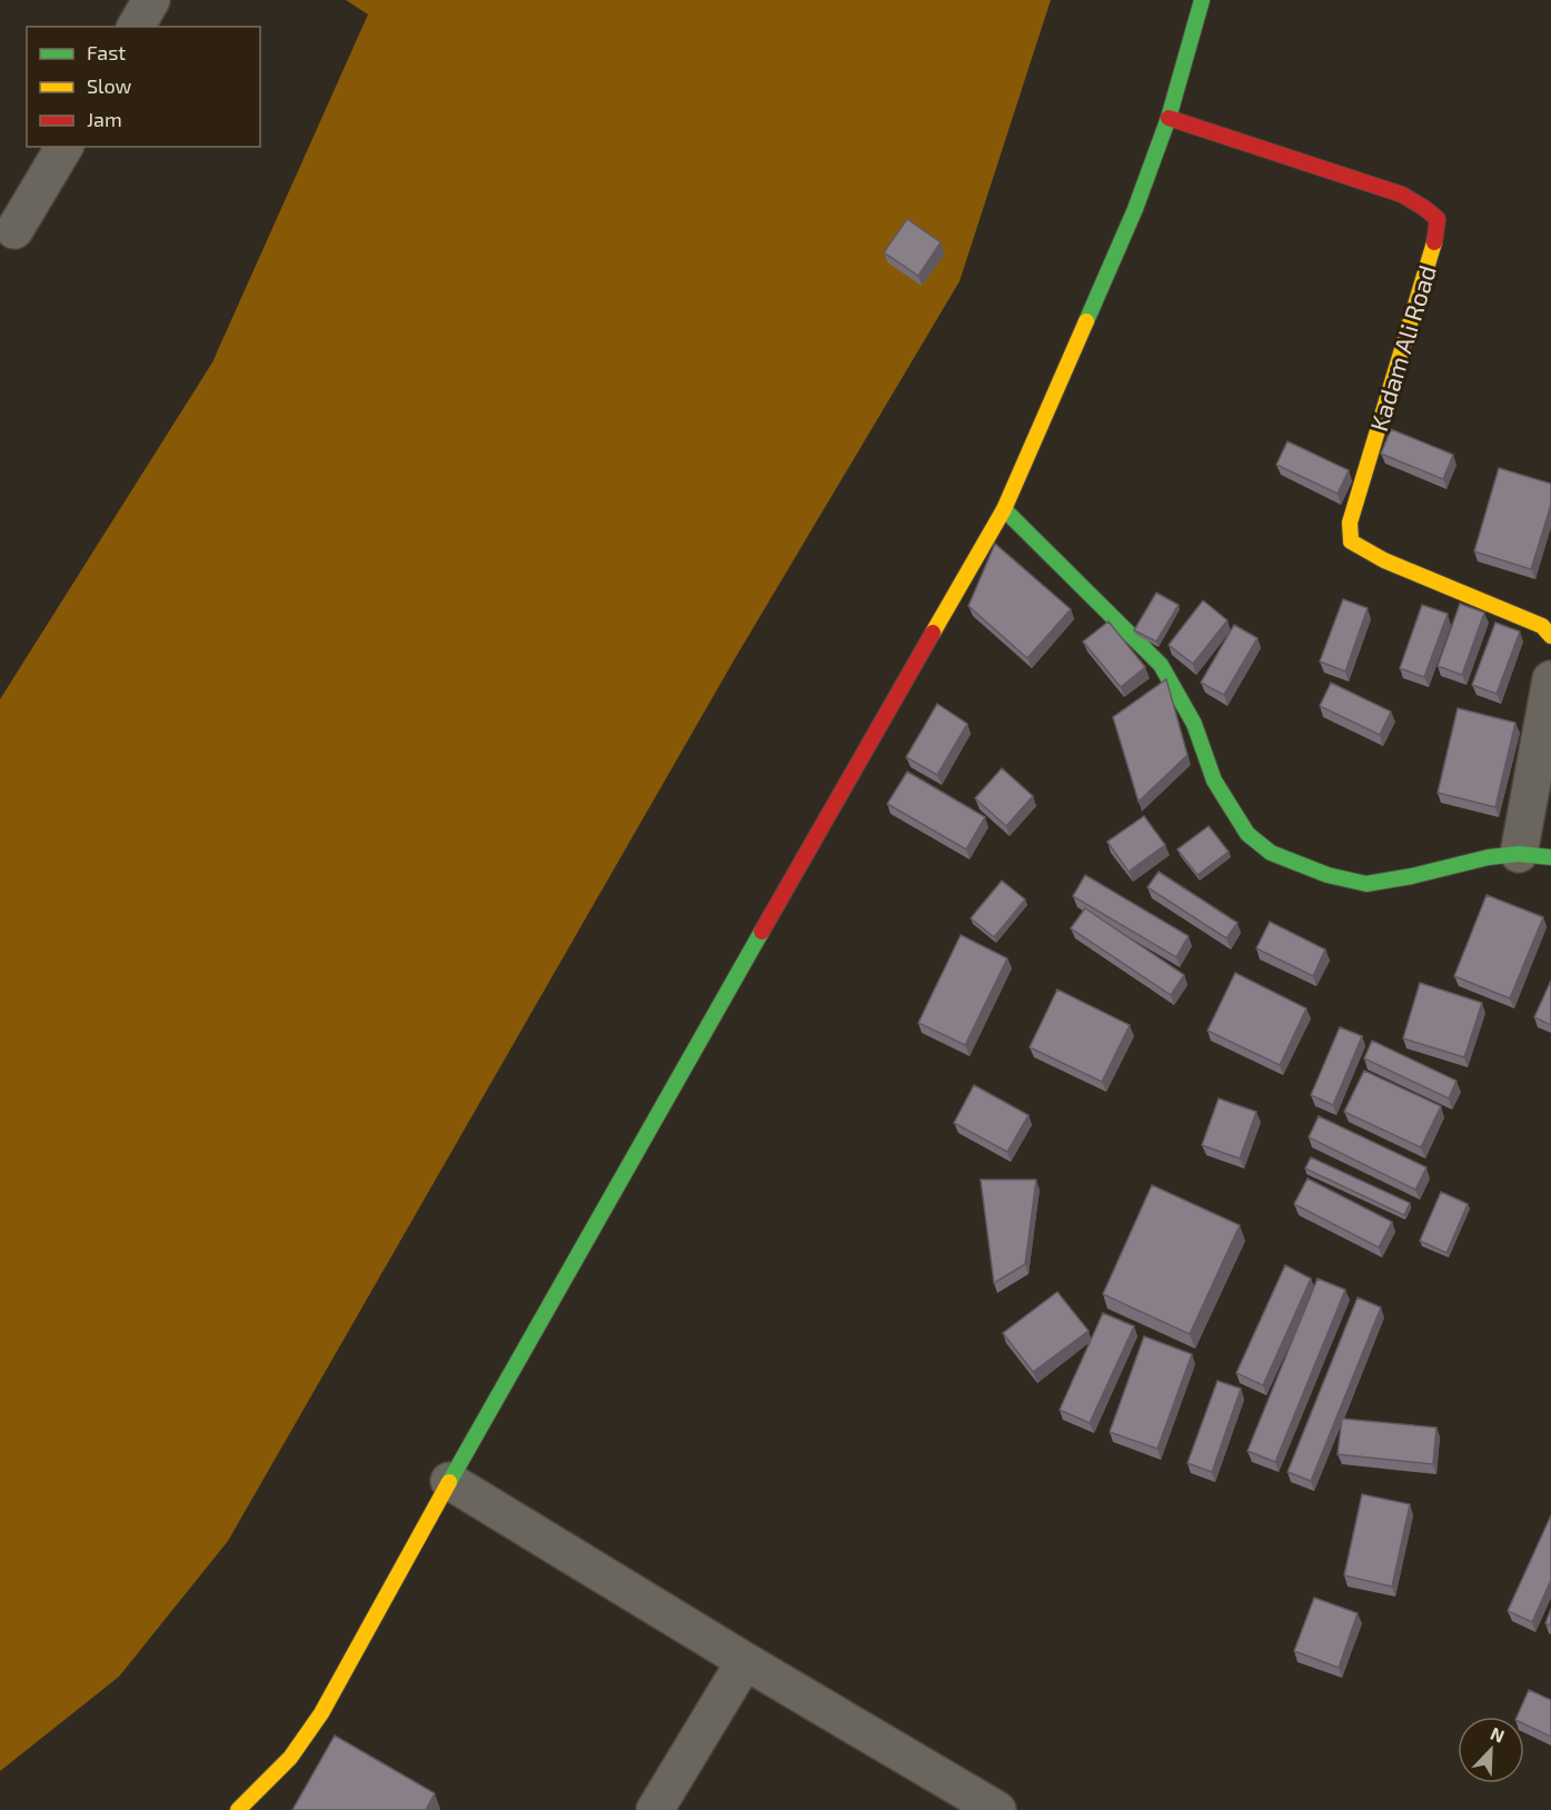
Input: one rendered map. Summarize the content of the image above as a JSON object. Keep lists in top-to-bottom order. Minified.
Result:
{"streets":{"street":["Kadam Ali Road"]},"legend":["Fast","Slow","Jam"],"north":"top right"}
